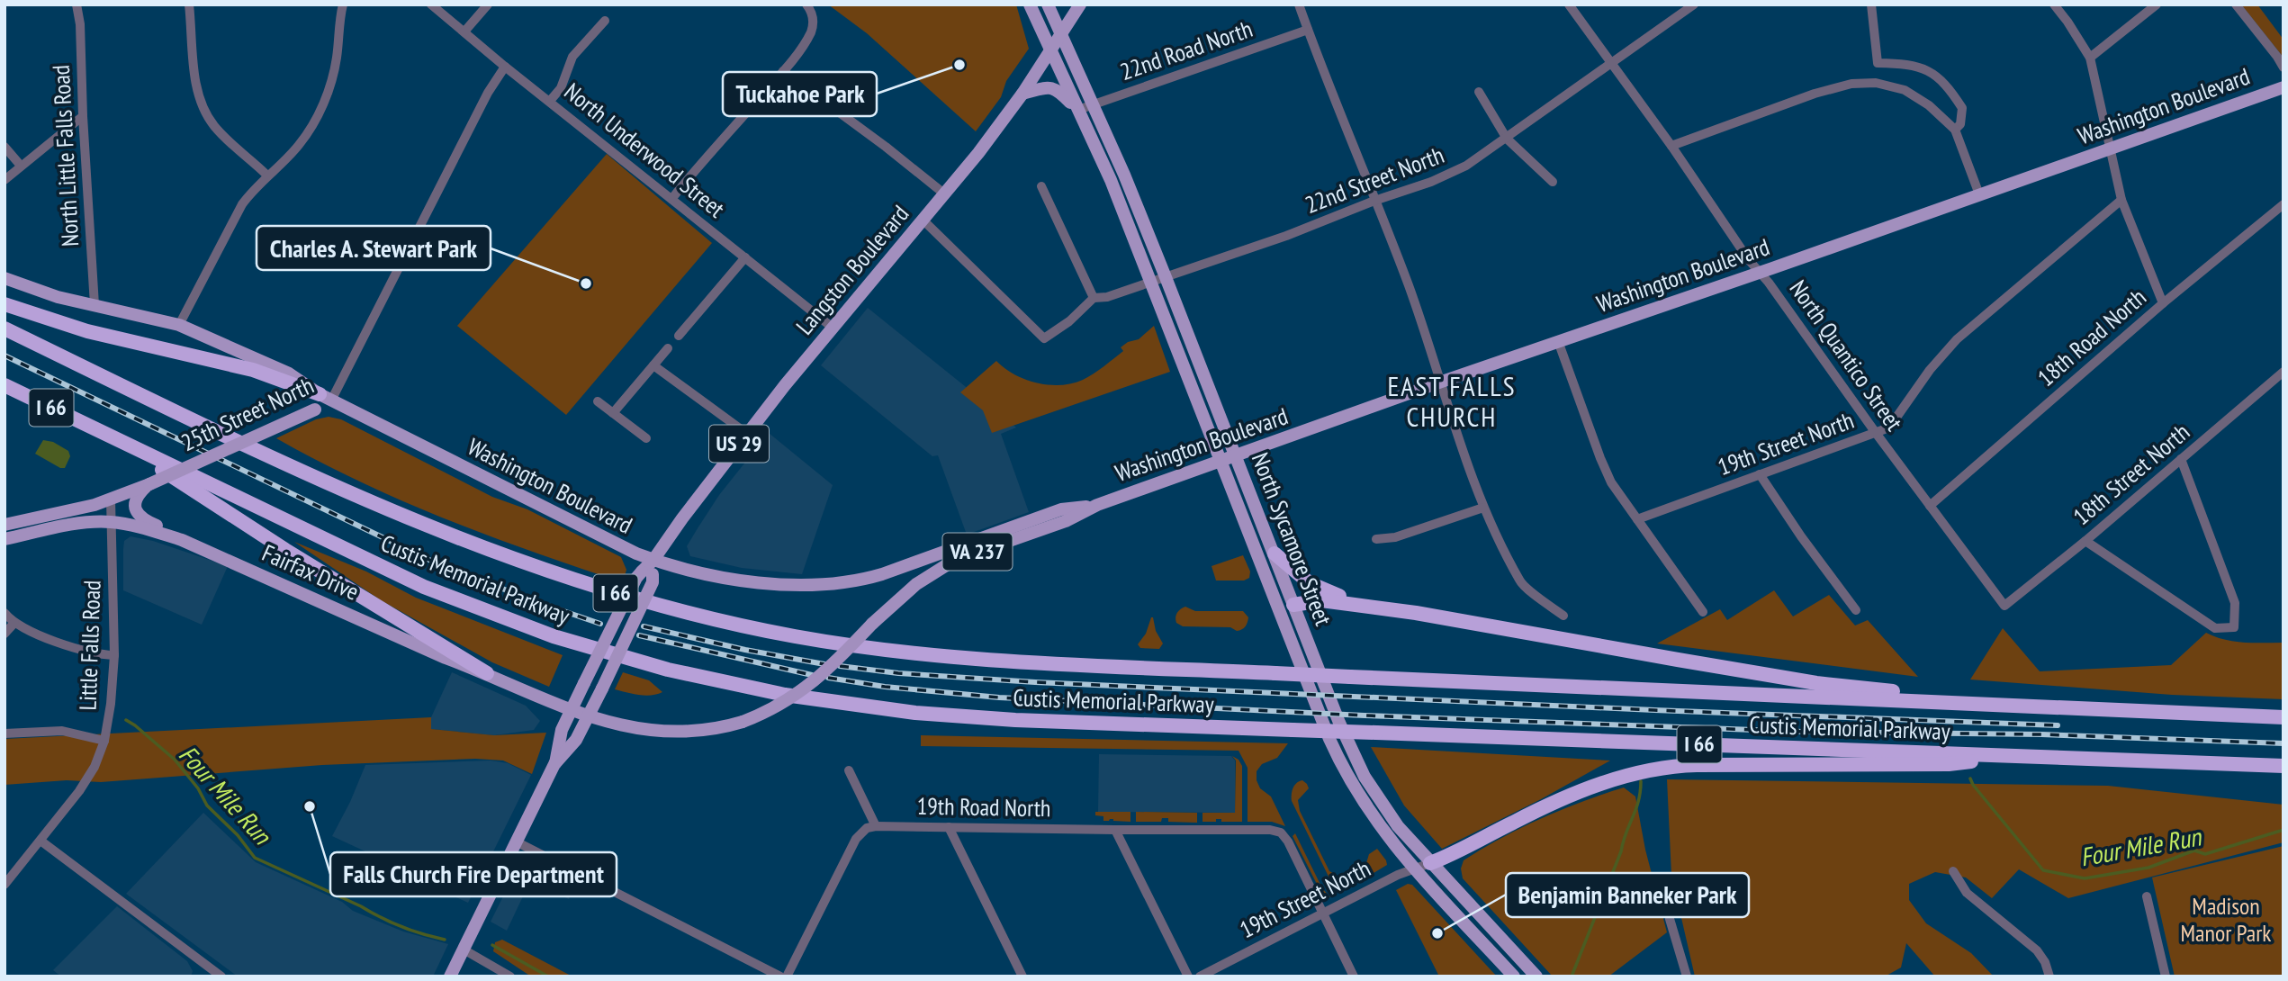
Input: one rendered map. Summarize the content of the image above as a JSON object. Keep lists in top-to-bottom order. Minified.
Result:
{"streets":{"highway":["I 66","Custis Memorial Parkway"],"main road":["Washington Boulevard","Langston Boulevard","25th Street North","US 29","North Sycamore Street","VA 237","Fairfax Drive"],"street":["22nd Road North","North Underwood Street","North Little Falls Road","22nd Street North","18th Road North","North Quantico Street","19th Street North","18th Street North","Little Falls Road","19th Road North"]},"crossings":[["22nd Road North","North Sycamore Street"],["Washington Boulevard","North Little Falls Road"],["Washington Boulevard","Langston Boulevard"],["Washington Boulevard","North Quantico Street"],["Washington Boulevard","25th Street North"],["Washington Boulevard","North Sycamore Street"],["Washington Boulevard","Fairfax Drive"],["North Underwood Street","Langston Boulevard"],["North Underwood Street","25th Street North"],["22nd Street North","North Quantico Street"],["22nd Street North","North Sycamore Street"],["Langston Boulevard","North Sycamore Street"],["18th Road North","North Quantico Street"],["North Quantico Street","19th Street North"],["North Quantico Street","18th Street North"],["19th Street North","North Sycamore Street"],["19th Street North","19th Road North"],["Fairfax Drive","Little Falls Road"]],"districts":["EAST FALLS CHURCH"],"water":["Four Mile Run"],"parks":["Madison Manor Park"],"places":["Tuckahoe Park","Charles A. Stewart Park","Falls Church Fire Department","Benjamin Banneker Park"]}
